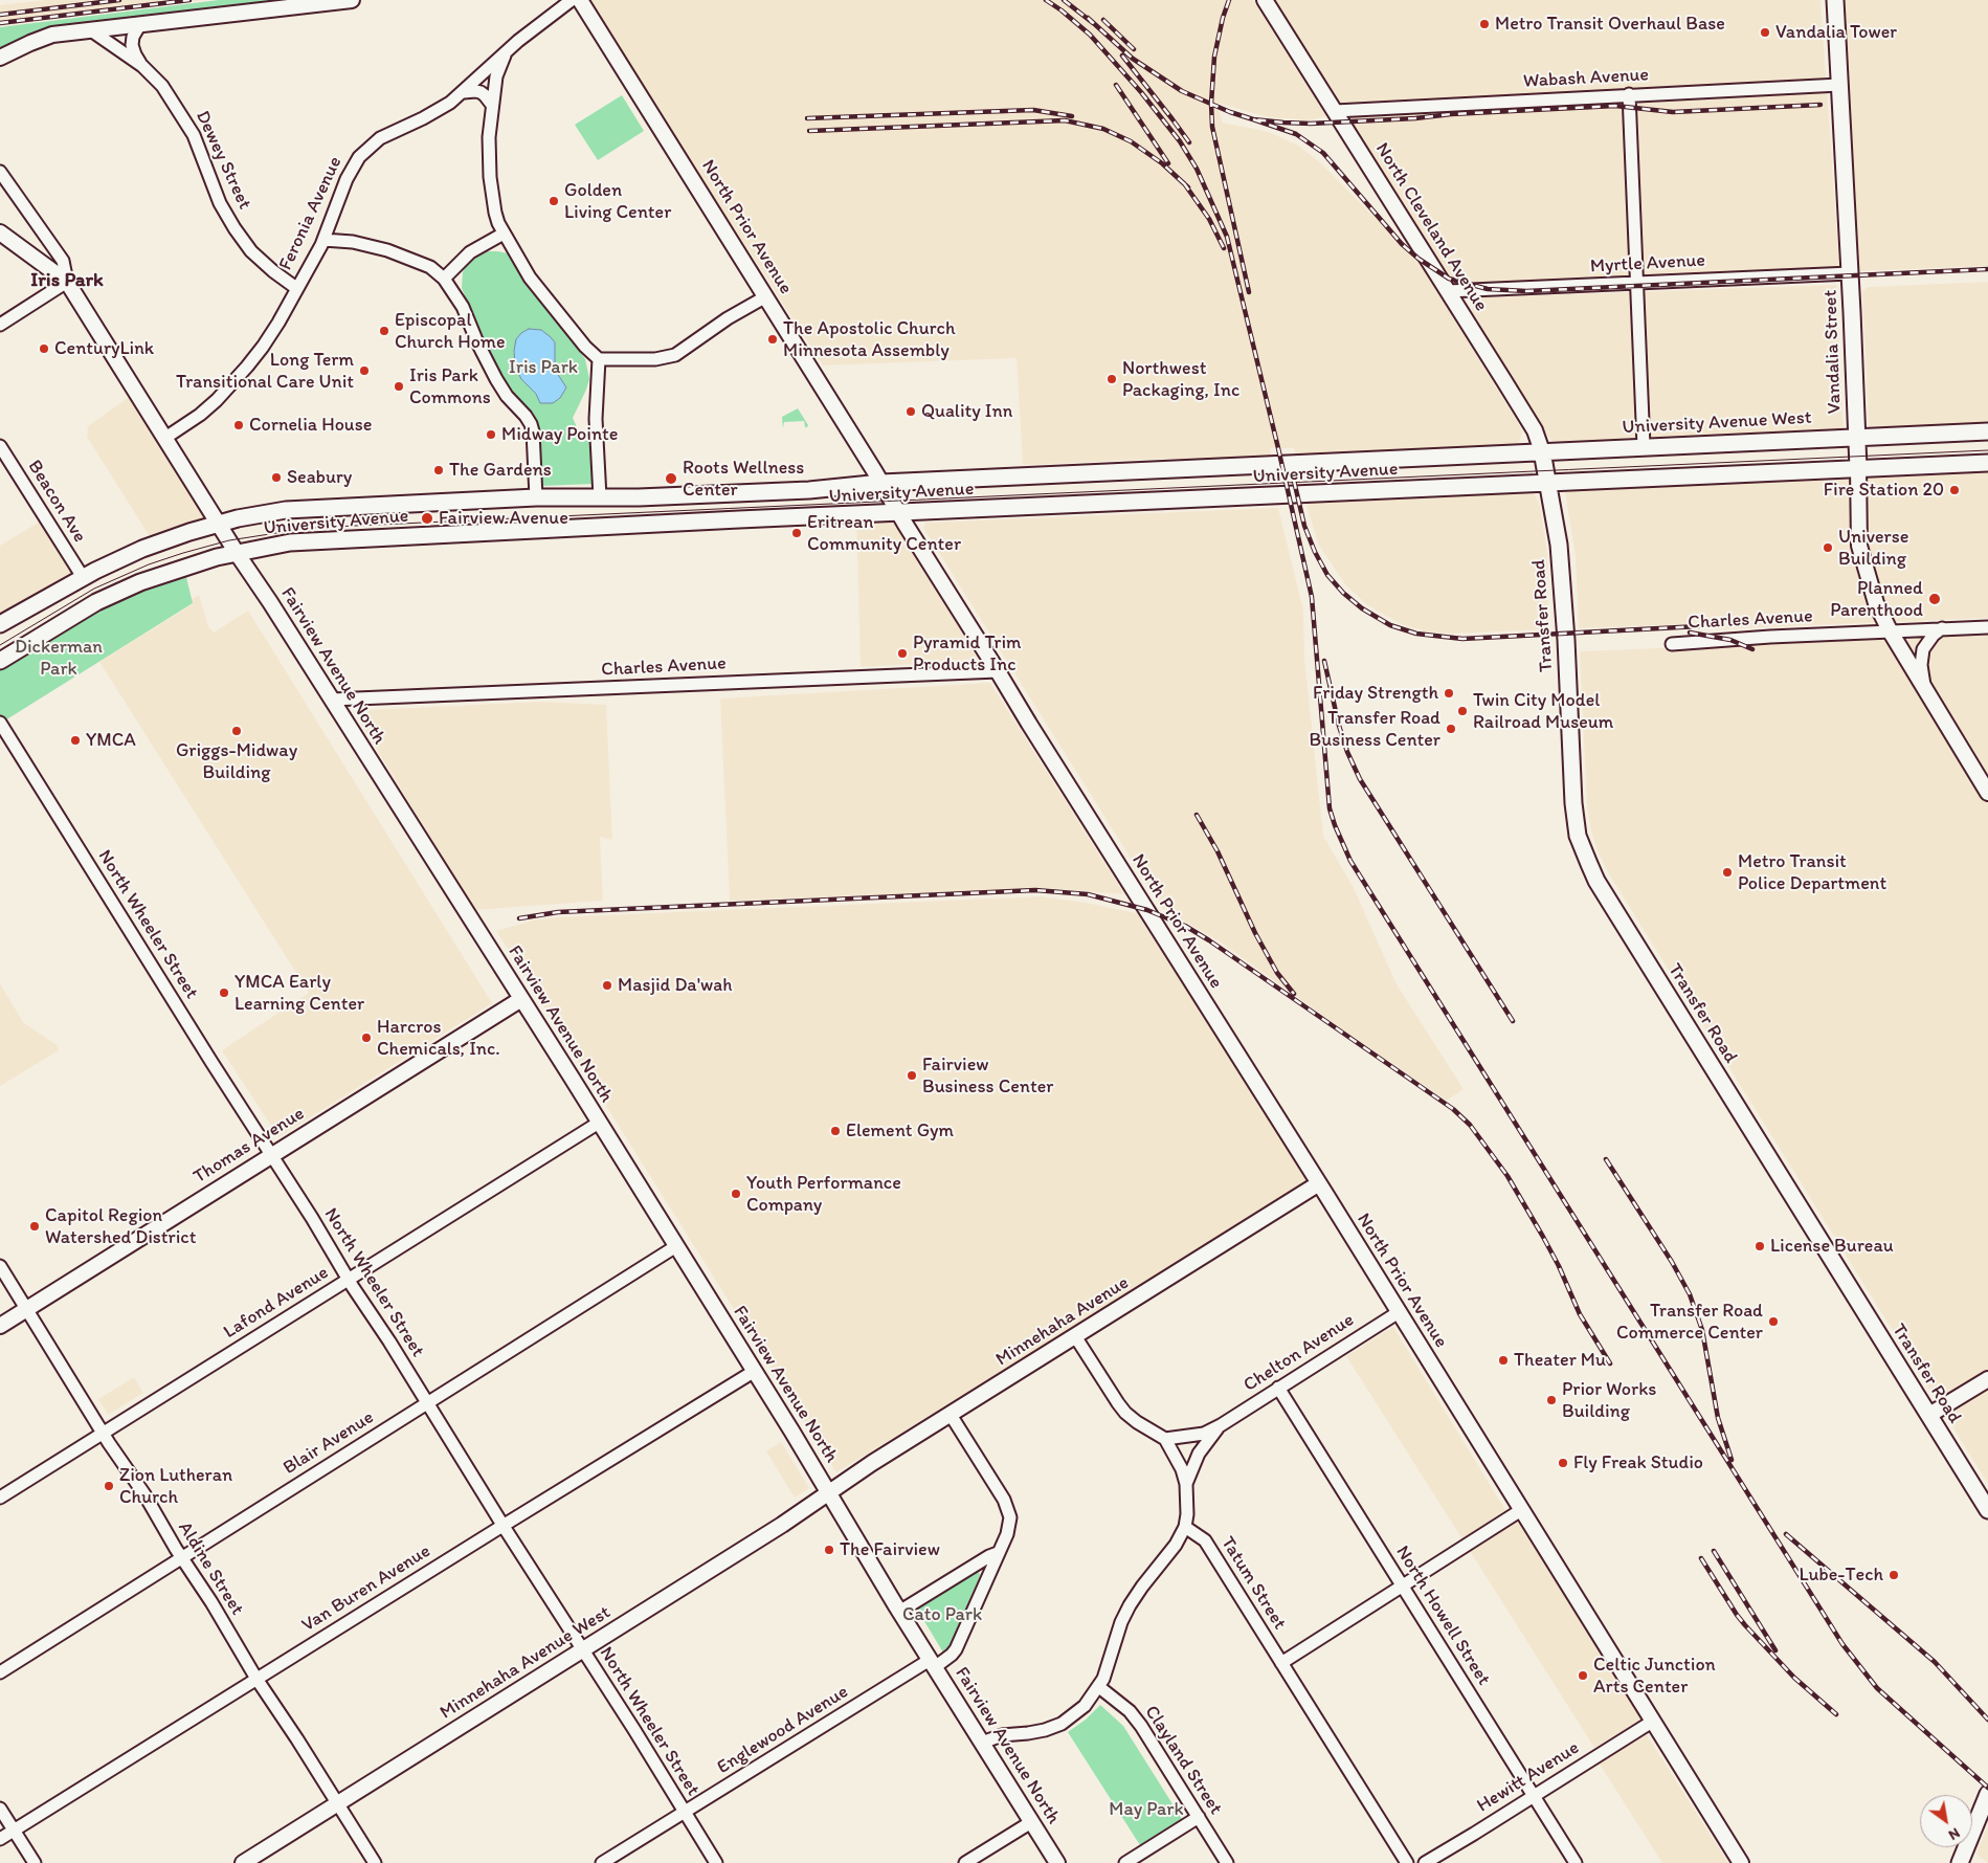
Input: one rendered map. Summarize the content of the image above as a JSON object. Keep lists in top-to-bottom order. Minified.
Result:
{"streets":{"main road":["North Cleveland Avenue","Vandalia Street","University Avenue West","University Avenue","Transfer Road"],"street":["Wabash Avenue","Dewey Street","Feronia Avenue","North Prior Avenue","Myrtle Avenue","Beacon Ave","Charles Avenue","Fairview Avenue North","North Wheeler Street","Thomas Avenue","Lafond Avenue","Minnehaha Avenue","Chelton Avenue","Blair Avenue","Aldine Street","Tatum Street","Van Buren Avenue","North Howell Street","Minnehaha Avenue West","Englewood Avenue","Clayland Street","Hewitt Avenue"]},"crossings":[["Wabash Avenue","North Cleveland Avenue"],["Wabash Avenue","Vandalia Street"],["Dewey Street","Feronia Avenue"],["Feronia Avenue","Fairview Avenue North"],["North Prior Avenue","University Avenue"],["North Prior Avenue","Charles Avenue"],["North Prior Avenue","Minnehaha Avenue"],["North Prior Avenue","Chelton Avenue"],["North Prior Avenue","Hewitt Avenue"],["North Cleveland Avenue","Myrtle Avenue"],["North Cleveland Avenue","University Avenue West"],["North Cleveland Avenue","University Avenue"],["North Cleveland Avenue","Transfer Road"],["Myrtle Avenue","Vandalia Street"],["Vandalia Street","University Avenue West"],["Vandalia Street","Charles Avenue"],["University Avenue West","University Avenue"],["University Avenue","Beacon Ave"],["University Avenue","Transfer Road"],["University Avenue","Fairview Avenue North"],["Charles Avenue","Fairview Avenue North"],["Fairview Avenue North","Thomas Avenue"],["Fairview Avenue North","Lafond Avenue"],["Fairview Avenue North","Minnehaha Avenue"],["Fairview Avenue North","Blair Avenue"],["Fairview Avenue North","Van Buren Avenue"],["Fairview Avenue North","Minnehaha Avenue West"],["Fairview Avenue North","Englewood Avenue"],["North Wheeler Street","Thomas Avenue"],["North Wheeler Street","Lafond Avenue"],["North Wheeler Street","Blair Avenue"],["North Wheeler Street","Van Buren Avenue"],["North Wheeler Street","Minnehaha Avenue West"],["North Wheeler Street","Englewood Avenue"],["Thomas Avenue","Aldine Street"],["Lafond Avenue","Aldine Street"],["Minnehaha Avenue","Minnehaha Avenue West"],["Minnehaha Avenue","Englewood Avenue"],["Chelton Avenue","North Howell Street"],["Blair Avenue","Aldine Street"],["Aldine Street","Van Buren Avenue"],["Aldine Street","Minnehaha Avenue West"],["North Howell Street","Hewitt Avenue"]],"districts":["Iris Park"],"parks":["Iris Park","Dickerman Park","Cato Park","May Park"],"places":["Metro Transit Overhaul Base","Vandalia Tower","Golden Living Center","Episcopal Church Home","The Apostolic Church Minnesota Assembly","CenturyLink","Long Term Transitional Care Unit","Northwest Packaging, Inc","Iris Park Commons","Quality Inn","Cornelia House","Midway Pointe","The Gardens","Seabury","Roots Wellness Center","Fire Station 20","Fairview Avenue","Eritrean Community Center","Universe Building","Planned Parenthood","Pyramid Trim Products Inc","Friday Strength","Twin City Model Railroad Museum","Transfer Road Business Center","Griggs-Midway Building","YMCA","Metro Transit Police Department","Masjid Da'wah","YMCA Early Learning Center","Harcros Chemicals, Inc.","Fairview Business Center","Element Gym","Youth Performance Company","Capitol Region Watershed District","License Bureau","Transfer Road Commerce Center","Theater Mu","Prior Works Building","Fly Freak Studio","Zion Lutheran Church","The Fairview","Lube-Tech","Celtic Junction Arts Center"],"north":"bottom right"}
